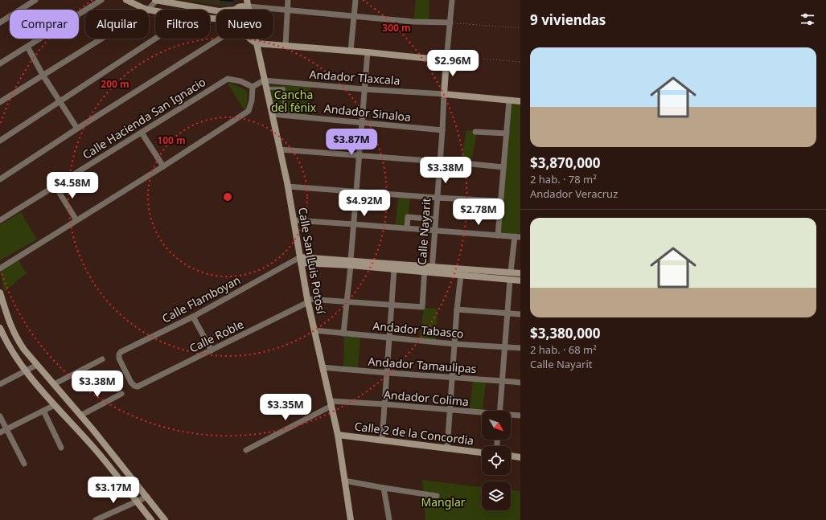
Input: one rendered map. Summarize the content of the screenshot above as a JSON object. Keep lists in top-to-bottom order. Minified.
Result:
{"streets":{"main road":["Calle Nayarit","Calle San Luis Potosí","Calle 2 de la Concordia"],"street":["Andador Tlaxcala","Andador Sinaloa","Calle Hacienda San Ignacio","Calle Flamboyan","Andador Tabasco","Calle Roble","Andador Tamaulipas","Andador Colima"]},"crossings":[["Andador Tlaxcala","Calle Nayarit"],["Andador Tlaxcala","Calle San Luis Potosí"],["Andador Sinaloa","Calle Nayarit"],["Andador Sinaloa","Calle San Luis Potosí"],["Calle San Luis Potosí","Calle Flamboyan"],["Calle San Luis Potosí","Andador Tabasco"],["Calle San Luis Potosí","Calle Roble"],["Calle San Luis Potosí","Andador Tamaulipas"],["Calle San Luis Potosí","Andador Colima"],["Calle San Luis Potosí","Calle 2 de la Concordia"],["Calle Flamboyan","Calle Roble"]],"parks":["Cancha del fénix","Manglar"],"north":"bottom right","page":{"heading":"9 viviendas","chip":["Comprar","Alquilar","Filtros","Nuevo"],"list":[{"name":"$3,870,000","note":"2 hab. · 78 m² · Andador Veracruz"},{"name":"$3,380,000","note":"2 hab. · 68 m² · Calle Nayarit"}],"price":["$2.96M","$3.87M","$3.38M","$4.58M","$4.92M","$2.78M","$3.38M","$3.35M","$3.17M"]},"rings":["300 m","200 m","100 m"]}
